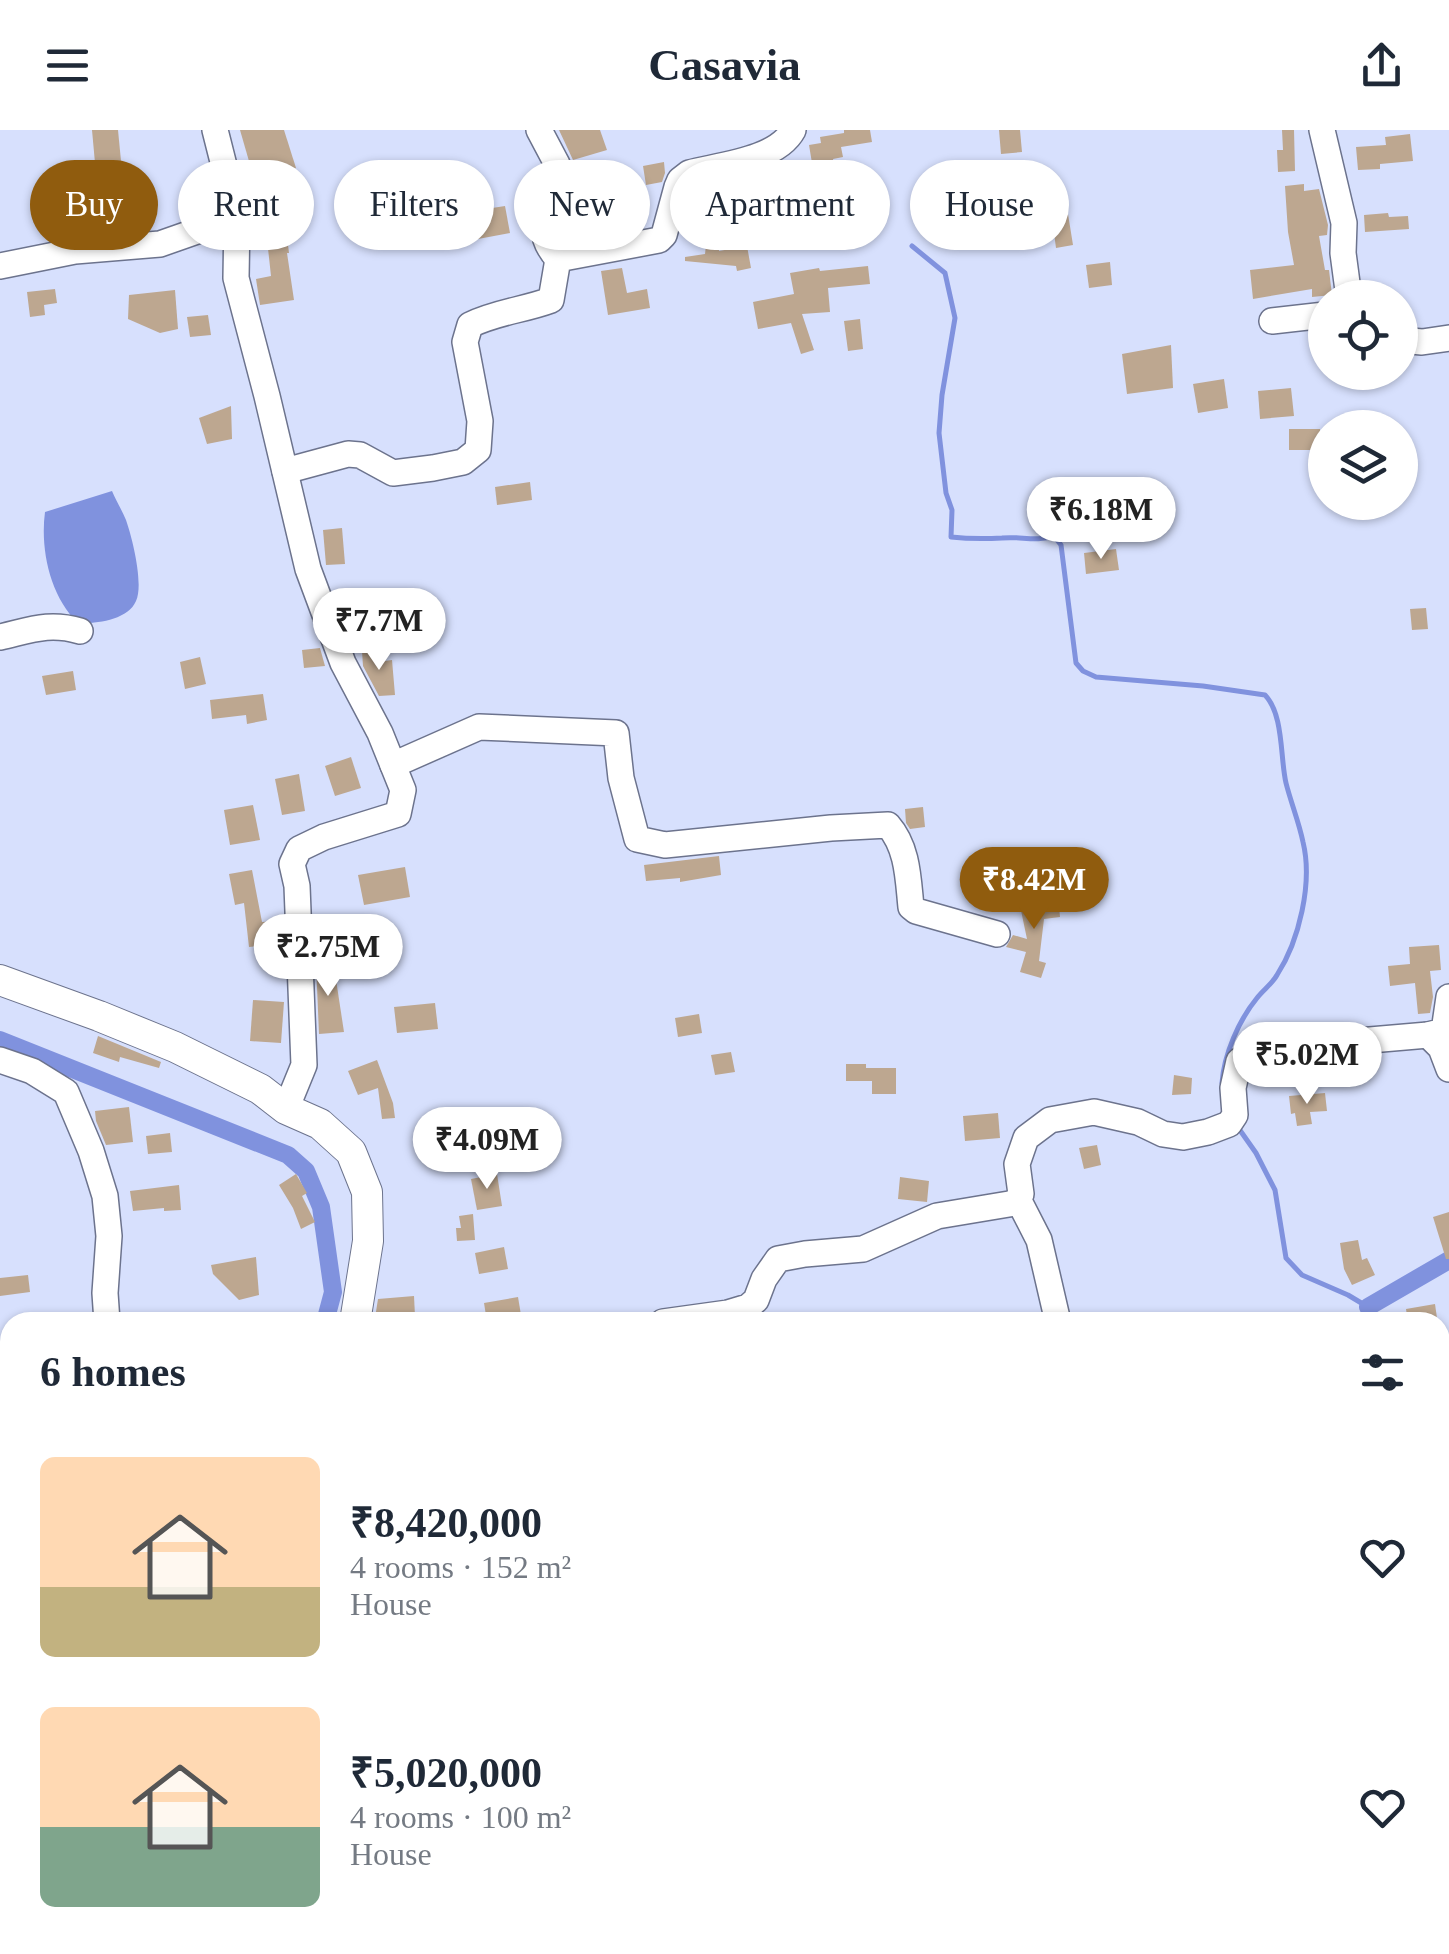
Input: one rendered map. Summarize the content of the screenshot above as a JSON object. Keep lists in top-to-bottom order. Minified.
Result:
{"page":{"header":"Casavia","chip":["Buy","Rent","Filters","New","Apartment","House"],"price":["₹6.18M","₹7.7M","₹8.42M","₹2.75M","₹5.02M","₹4.09M"],"heading":"6 homes","list":[{"name":"₹8,420,000","note":"4 rooms · 152 m² · House"},{"name":"₹5,020,000","note":"4 rooms · 100 m² · House"}]}}
